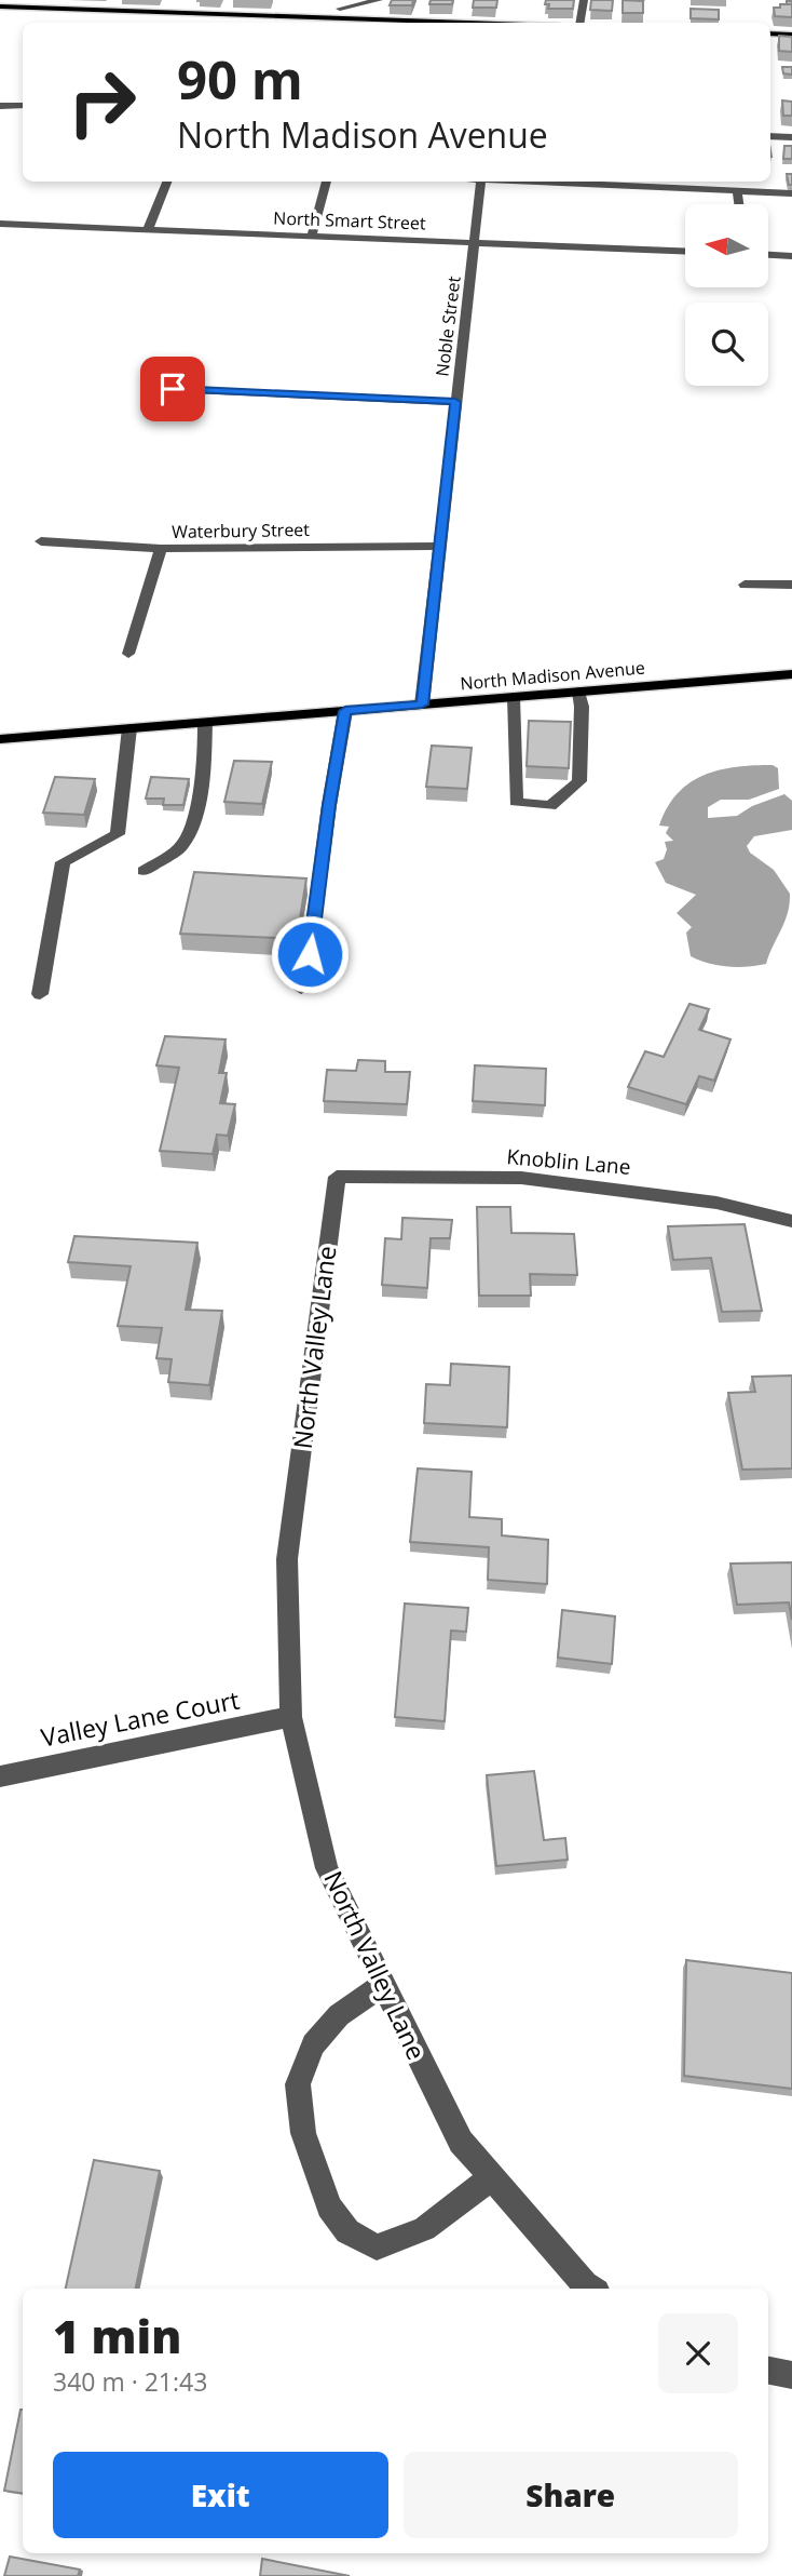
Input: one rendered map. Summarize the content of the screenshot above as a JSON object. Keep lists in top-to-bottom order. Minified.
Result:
{"streets":{"main road":["North Madison Avenue"],"street":["North Smart Street","Noble Street","Waterbury Street","Knoblin Lane","North Valley Lane","Valley Lane Court"]},"crossings":[["North Smart Street","Noble Street"],["Noble Street","Waterbury Street"],["Noble Street","North Madison Avenue"],["Knoblin Lane","North Valley Lane"],["North Valley Lane","Valley Lane Court"]],"north":"left","page":{"turn":["90 m","North Madison Avenue"],"heading":["1 min","340 m · 21:43"],"buttons":["Exit","Share"]}}
